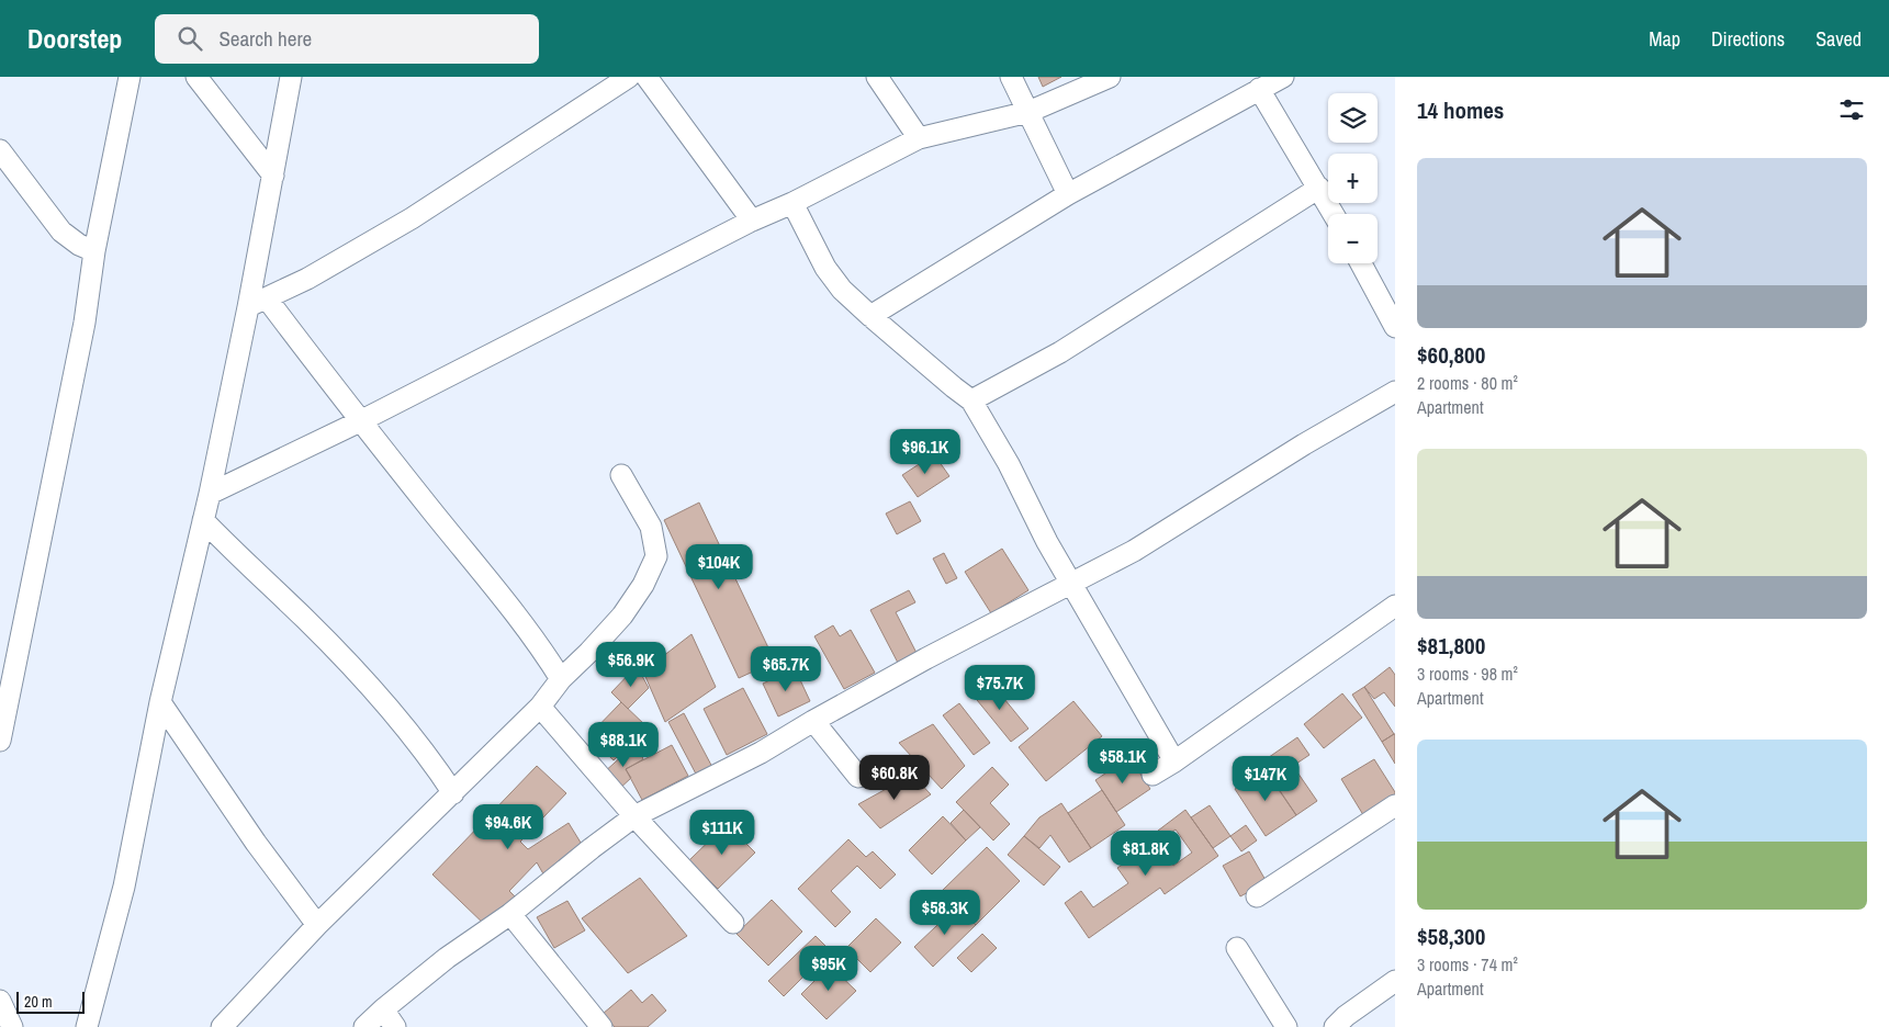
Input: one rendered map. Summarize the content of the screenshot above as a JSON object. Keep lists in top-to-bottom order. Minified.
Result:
{"scale_bar":"20 m","page":{"header":"Doorstep","search":"Search here","nav":["Map","Directions","Saved"],"heading":"14 homes","map_buttons":["+","−"],"list":[{"name":"$60,800","note":"2 rooms · 80 m² · Apartment"},{"name":"$81,800","note":"3 rooms · 98 m² · Apartment"},{"name":"$58,300","note":"3 rooms · 74 m² · Apartment"}],"price":["$96.1K","$104K","$56.9K","$65.7K","$75.7K","$88.1K","$58.1K","$60.8K","$147K","$94.6K","$111K","$81.8K","$58.3K","$95K"],"scale":"20 m"}}
